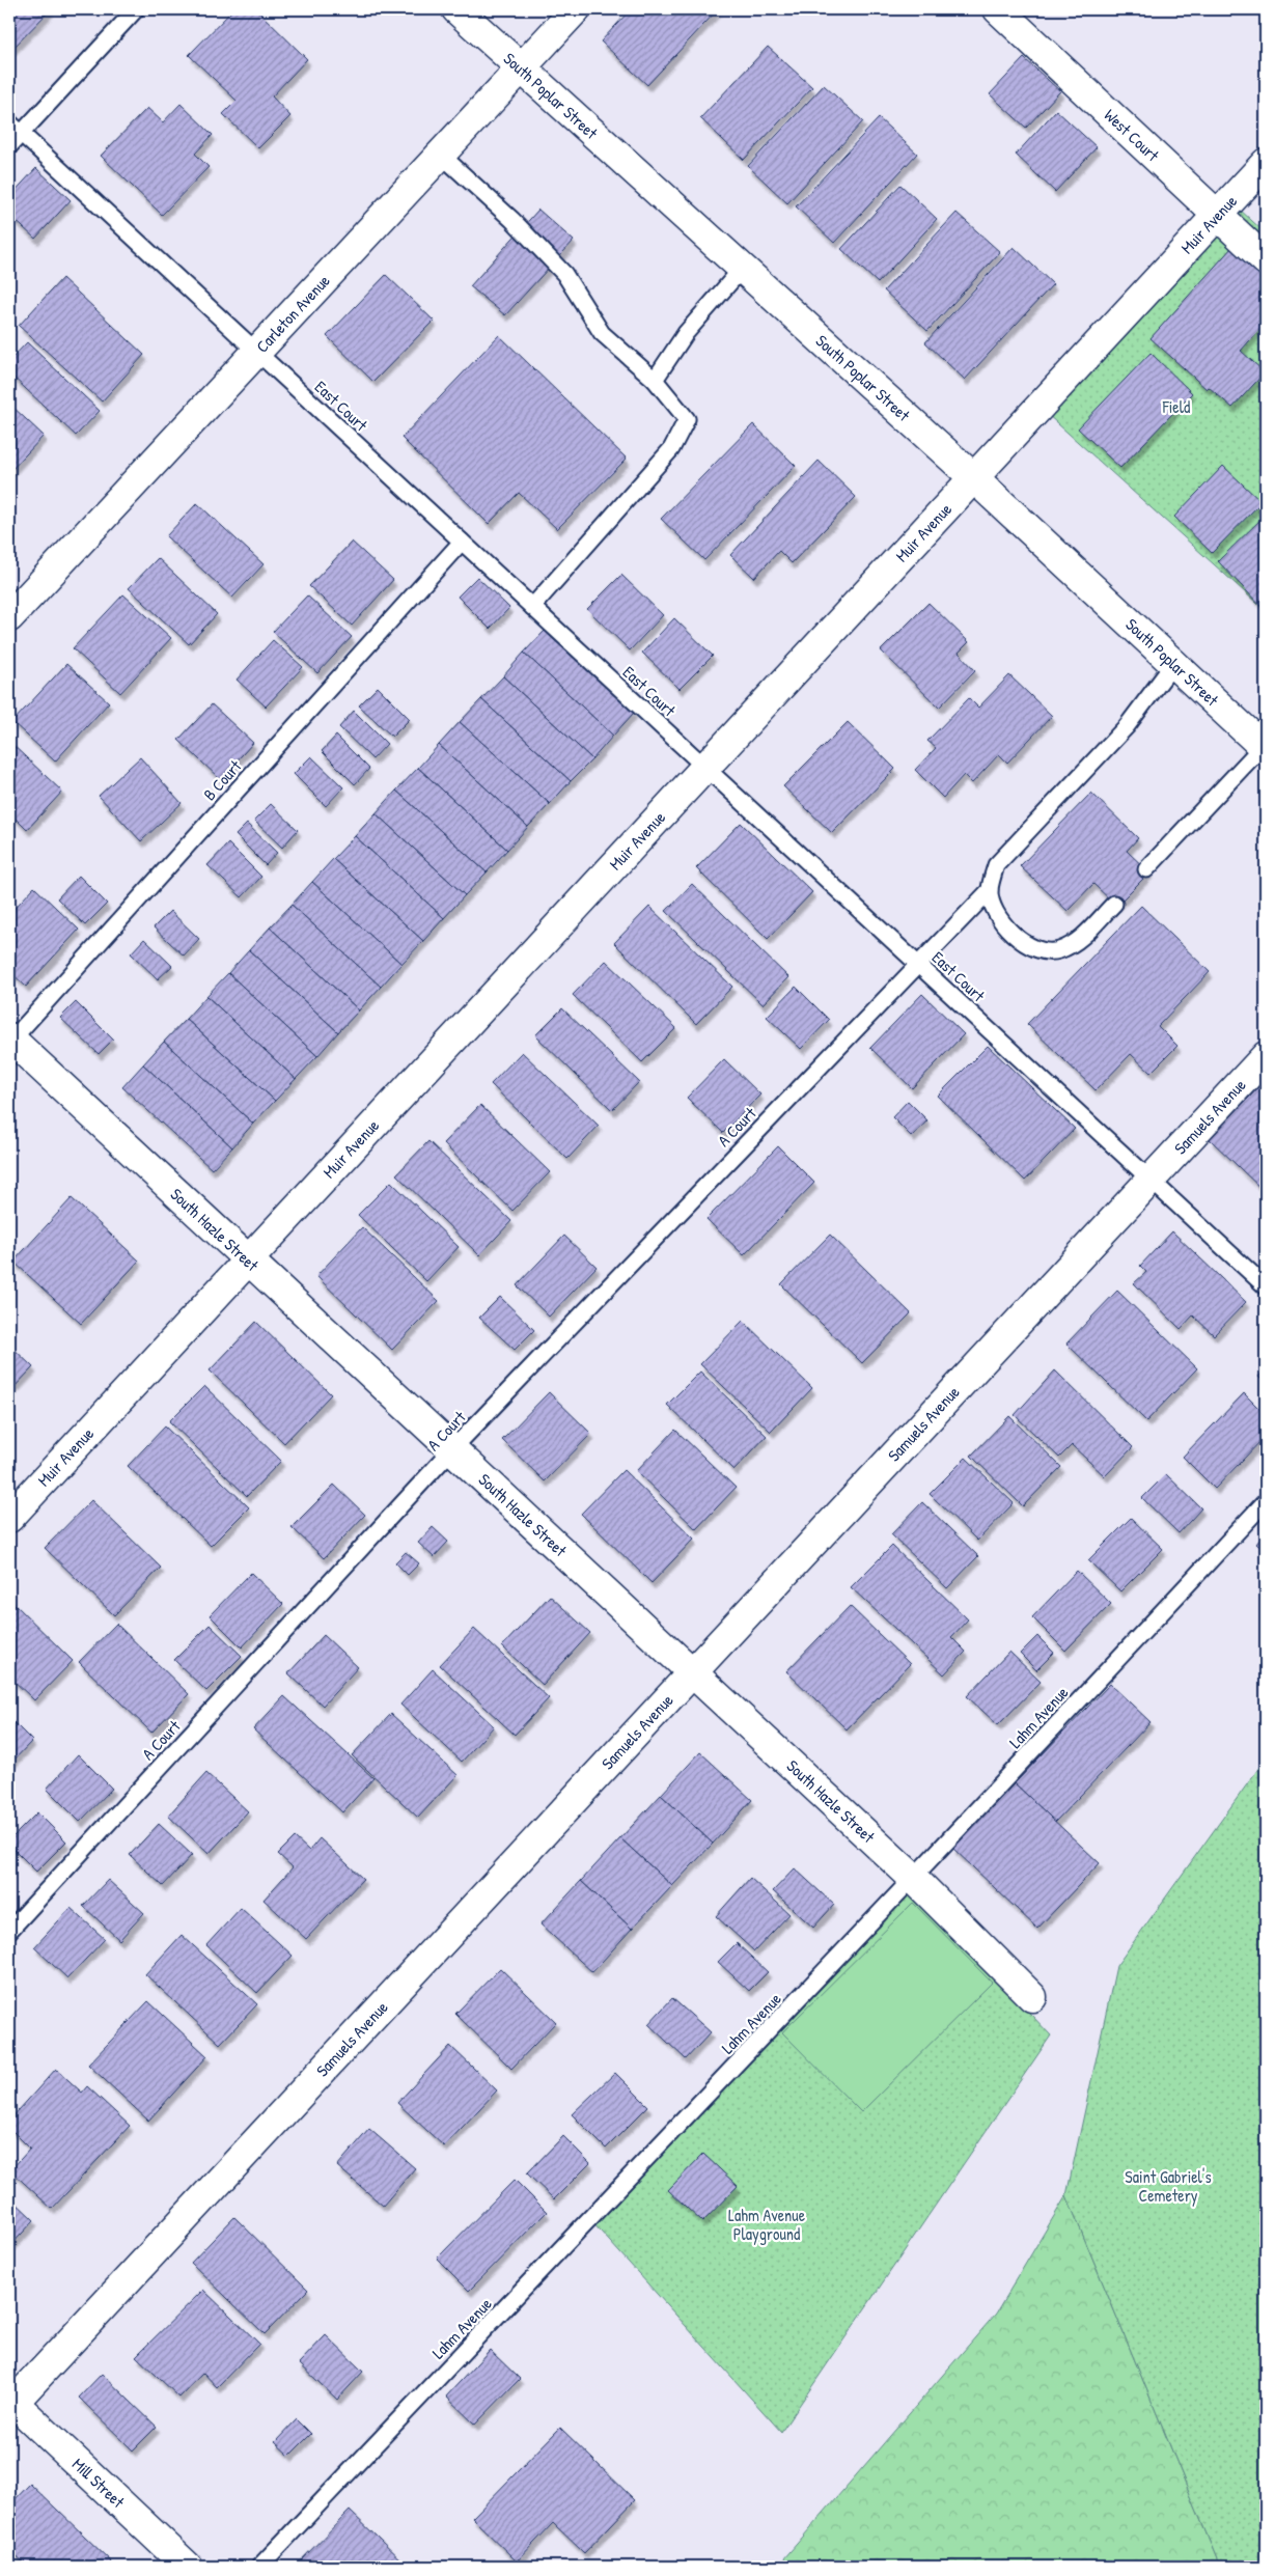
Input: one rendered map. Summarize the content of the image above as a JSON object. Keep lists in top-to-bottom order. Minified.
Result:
{"streets":{"street":["South Poplar Street","West Court","Muir Avenue","Carleton Avenue","Samuels Avenue","South Hazle Street","Mill Street"],"lane":["East Court","B Court","A Court","Lahm Avenue"]},"crossings":[["South Poplar Street","Muir Avenue"],["South Poplar Street","Carleton Avenue"],["West Court","Muir Avenue"],["Muir Avenue","East Court"],["Muir Avenue","South Hazle Street"],["Carleton Avenue","East Court"],["East Court","B Court"],["East Court","Samuels Avenue"],["East Court","A Court"],["B Court","South Hazle Street"],["Samuels Avenue","South Hazle Street"],["Samuels Avenue","Mill Street"],["A Court","South Hazle Street"],["South Hazle Street","Lahm Avenue"]],"parks":["Field","Saint Gabriel's Cemetery","Lahm Avenue Playground"]}
